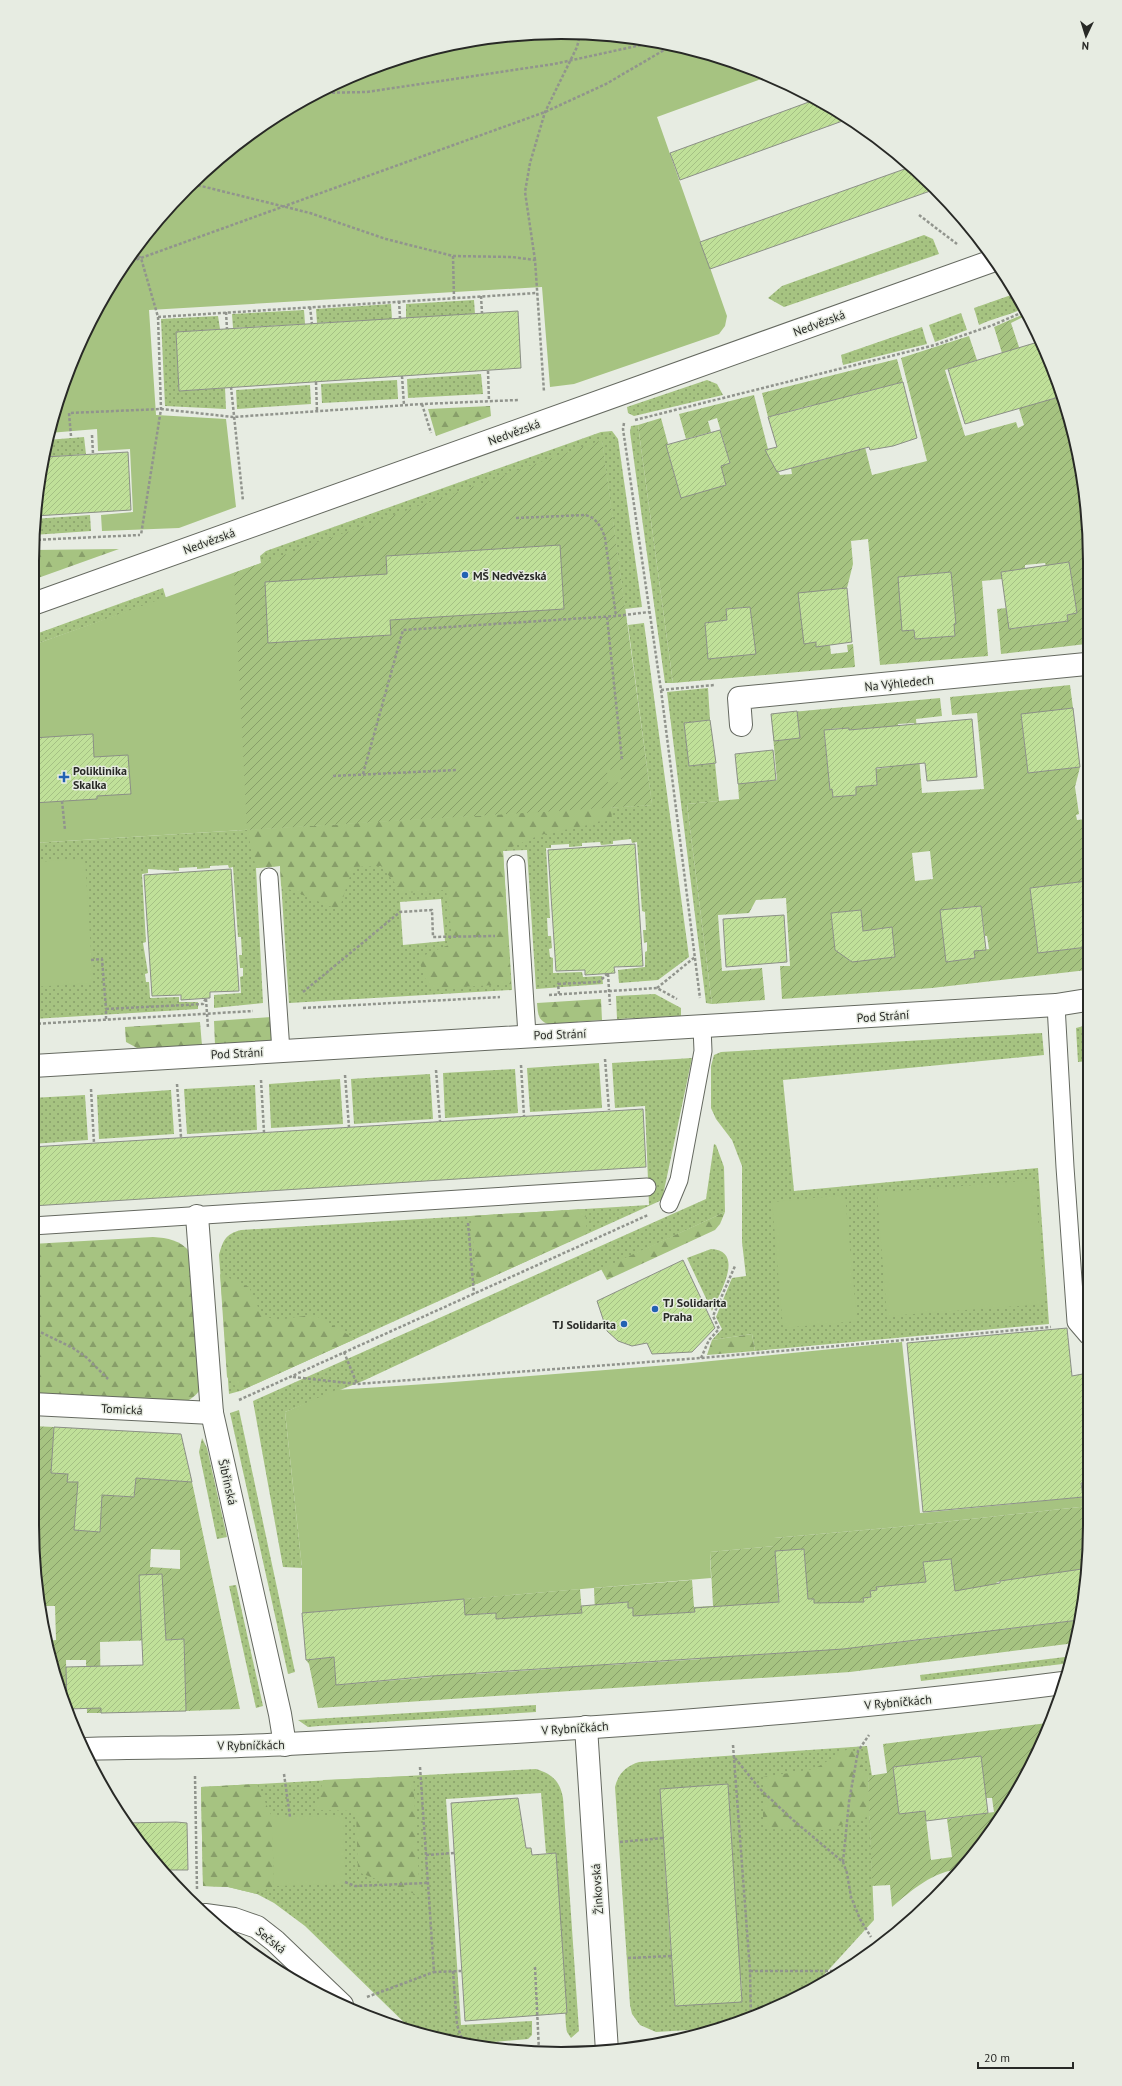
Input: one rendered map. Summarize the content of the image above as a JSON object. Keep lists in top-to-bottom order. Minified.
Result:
{"streets":{"street":["Nedvězská","Na Výhledech","Pod Strání","Tomická","Šibřinská","V Rybníčkách","Žinkovská","Sečská"]},"crossings":[["Tomická","Šibřinská"],["Šibřinská","V Rybníčkách"],["V Rybníčkách","Žinkovská"]],"places":{"other":["MŠ Nedvězská","TJ Solidarita Praha","TJ Solidarita"],"health":["Poliklinika Skalka"]},"scale_bar":"20 m","north":"bottom"}
